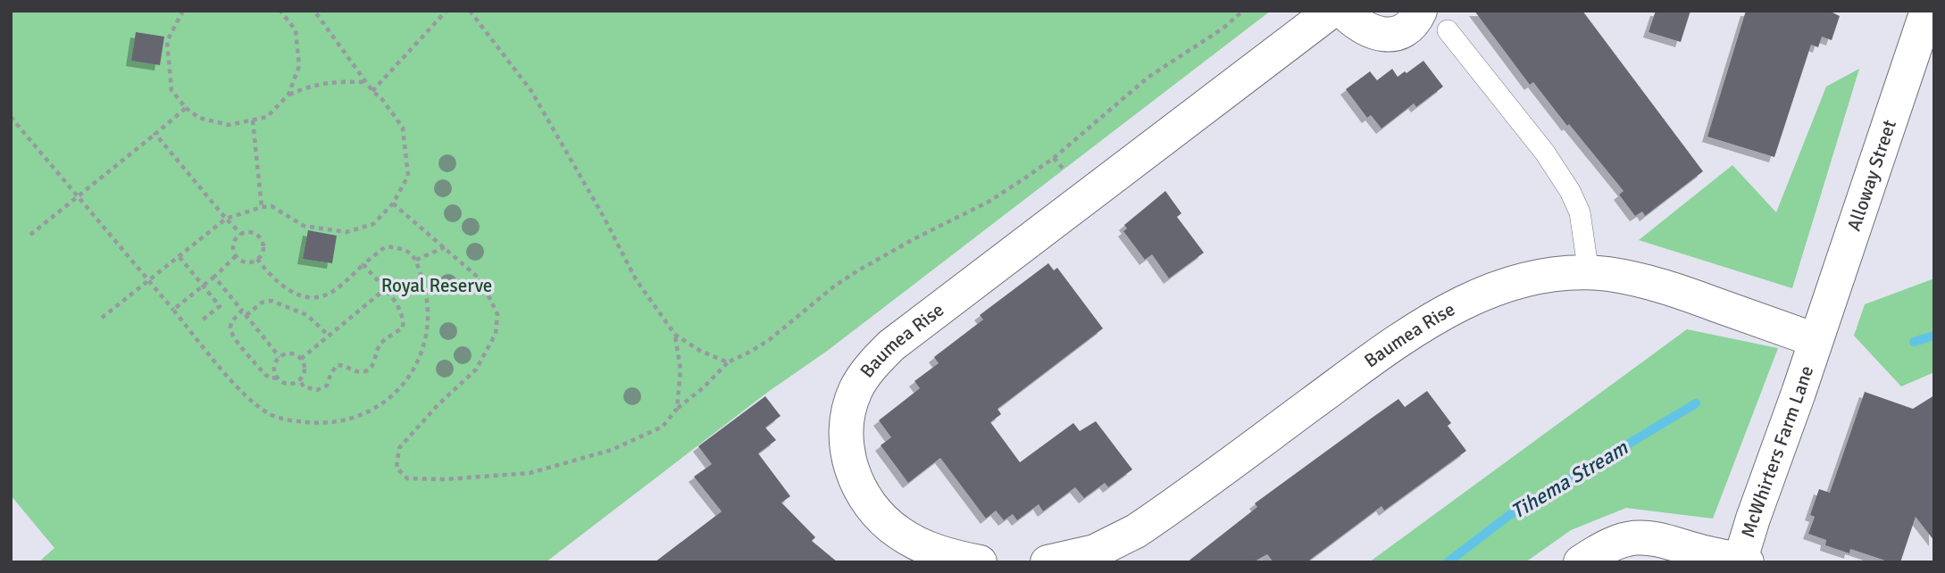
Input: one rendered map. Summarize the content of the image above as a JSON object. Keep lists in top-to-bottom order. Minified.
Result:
{"streets":{"street":["Alloway Street","Baumea Rise","McWhirters Farm Lane"]},"crossings":[["Alloway Street","Baumea Rise"],["Alloway Street","McWhirters Farm Lane"],["Baumea Rise","McWhirters Farm Lane"]],"water":["Tihema Stream"],"parks":["Royal Reserve"]}
